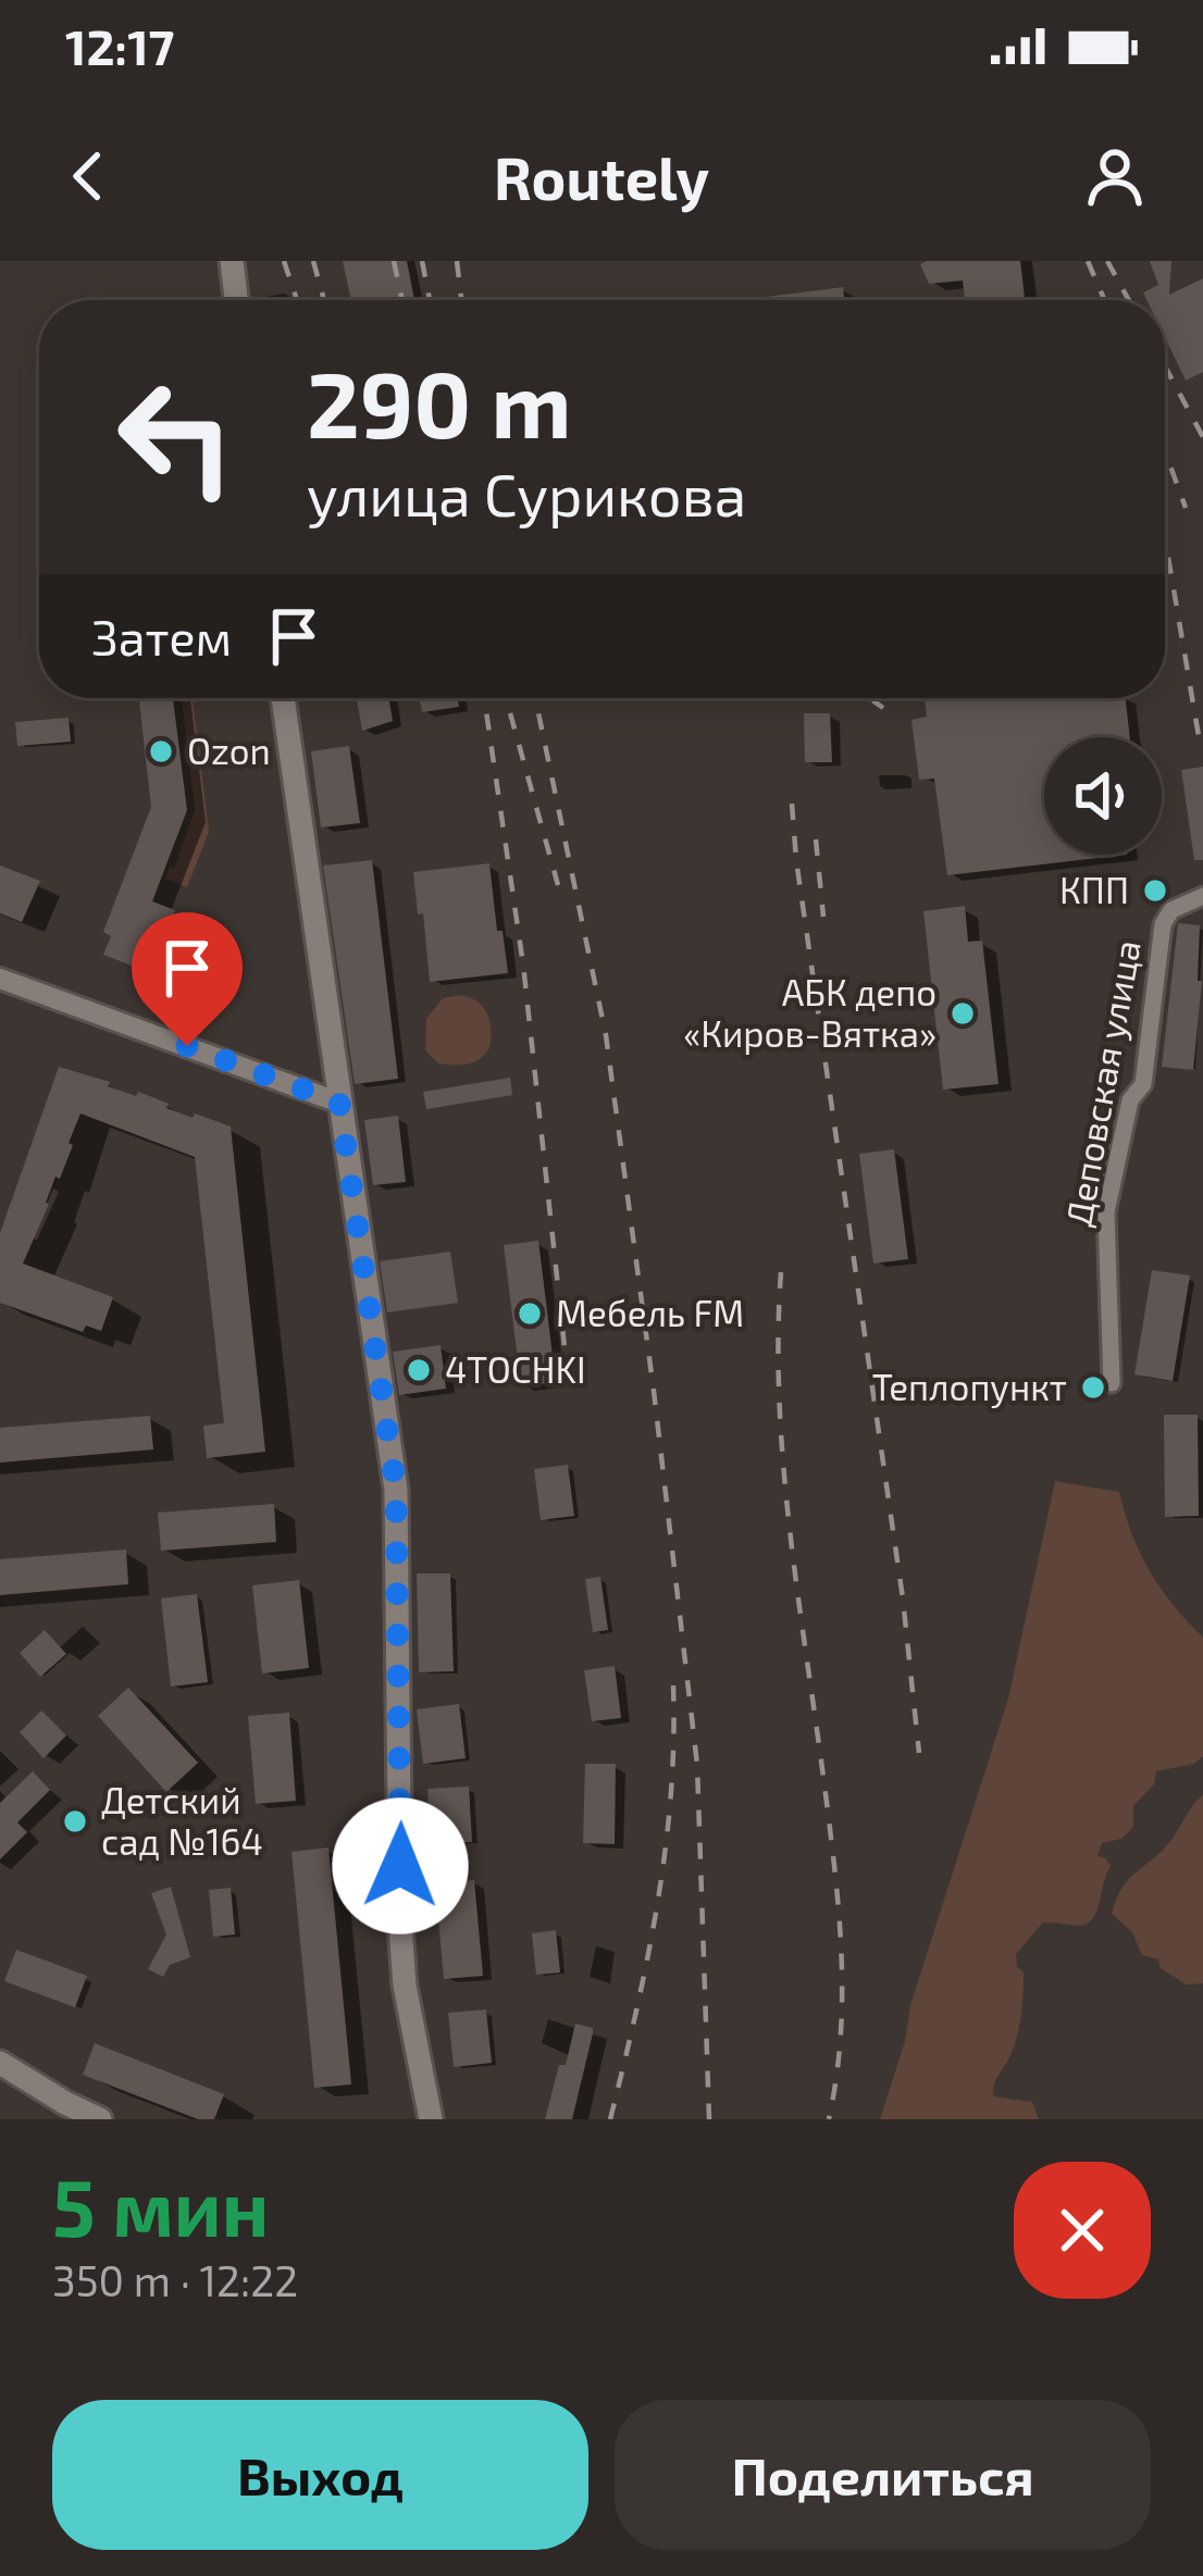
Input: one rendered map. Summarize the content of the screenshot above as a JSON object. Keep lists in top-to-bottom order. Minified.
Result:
{"streets":{"street":["Деповская улица"]},"places":["Ozon","КПП","АБК депо «Киров-Вятка»","Мебель FM","4TOCHKI","Теплопункт","Детский сад №164"],"page":{"status":"12:17","header":"Routely","turn":["290 m","улица Сурикова"],"then":"Затем","heading":["5 мин","350 m · 12:22"],"buttons":["Выход","Поделиться"]}}
